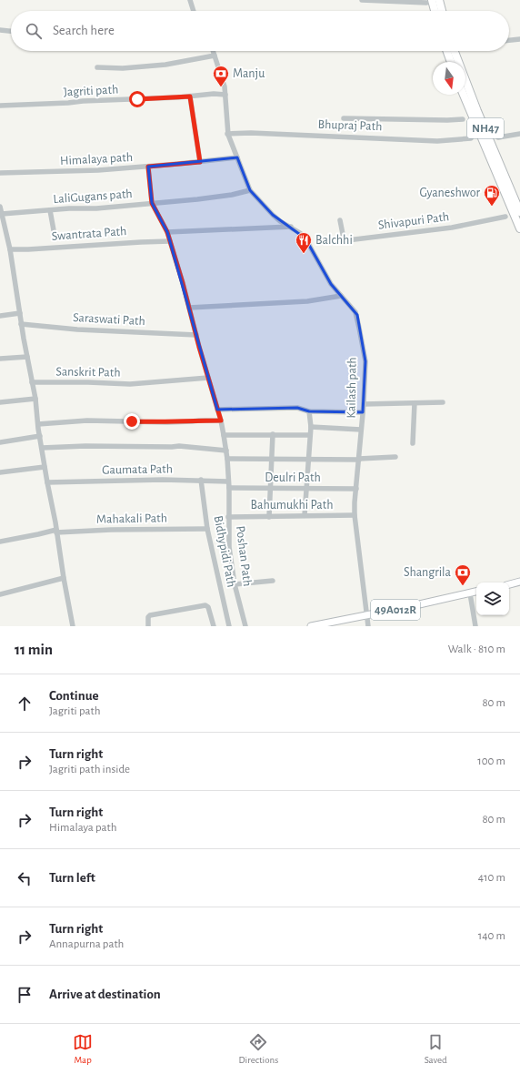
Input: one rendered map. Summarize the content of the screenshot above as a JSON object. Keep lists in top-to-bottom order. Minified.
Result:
{"streets":{"highway":["NH47"],"main road":["49A012R"],"street":["Jagriti path","Bhupraj Path","Himalaya path","LaliGugans path","Shivapuri Path","Swantrata Path","Saraswati Path","Sanskrit Path","Kailash path","Gaumata Path","Deulri Path","Bahumukhi Path","Mahakali Path","Bidhypidi Path","Poshan Path"]},"crossings":[["Jagriti path","Kailash path"],["Bhupraj Path","Kailash path"],["Himalaya path","Kailash path"],["LaliGugans path","Kailash path"],["LaliGugans path","Poshan Path"],["Swantrata Path","Poshan Path"],["Saraswati Path","Poshan Path"],["Sanskrit Path","Poshan Path"],["Kailash path","Deulri Path"],["Kailash path","Bahumukhi Path"],["Kailash path","49A012R"],["Gaumata Path","Bidhypidi Path"],["Gaumata Path","Poshan Path"],["Deulri Path","Poshan Path"],["Bahumukhi Path","Poshan Path"],["Mahakali Path","Bidhypidi Path"]],"places":{"bank":["Manju","Shangrila"],"fuel station":["Gyaneshwor"],"restaurant":["Balchhi"]},"north":"bottom","page":{"search":"Search here","heading":["11 min","Walk · 810 m"],"list":[["Continue","Jagriti path","80 m"],["Turn right","Jagriti path inside","100 m"],["Turn right","Himalaya path","80 m"],["Turn left","410 m"],["Turn right","Annapurna path","140 m"],"Arrive at destination"],"nav":["Map","Directions","Saved"]}}
